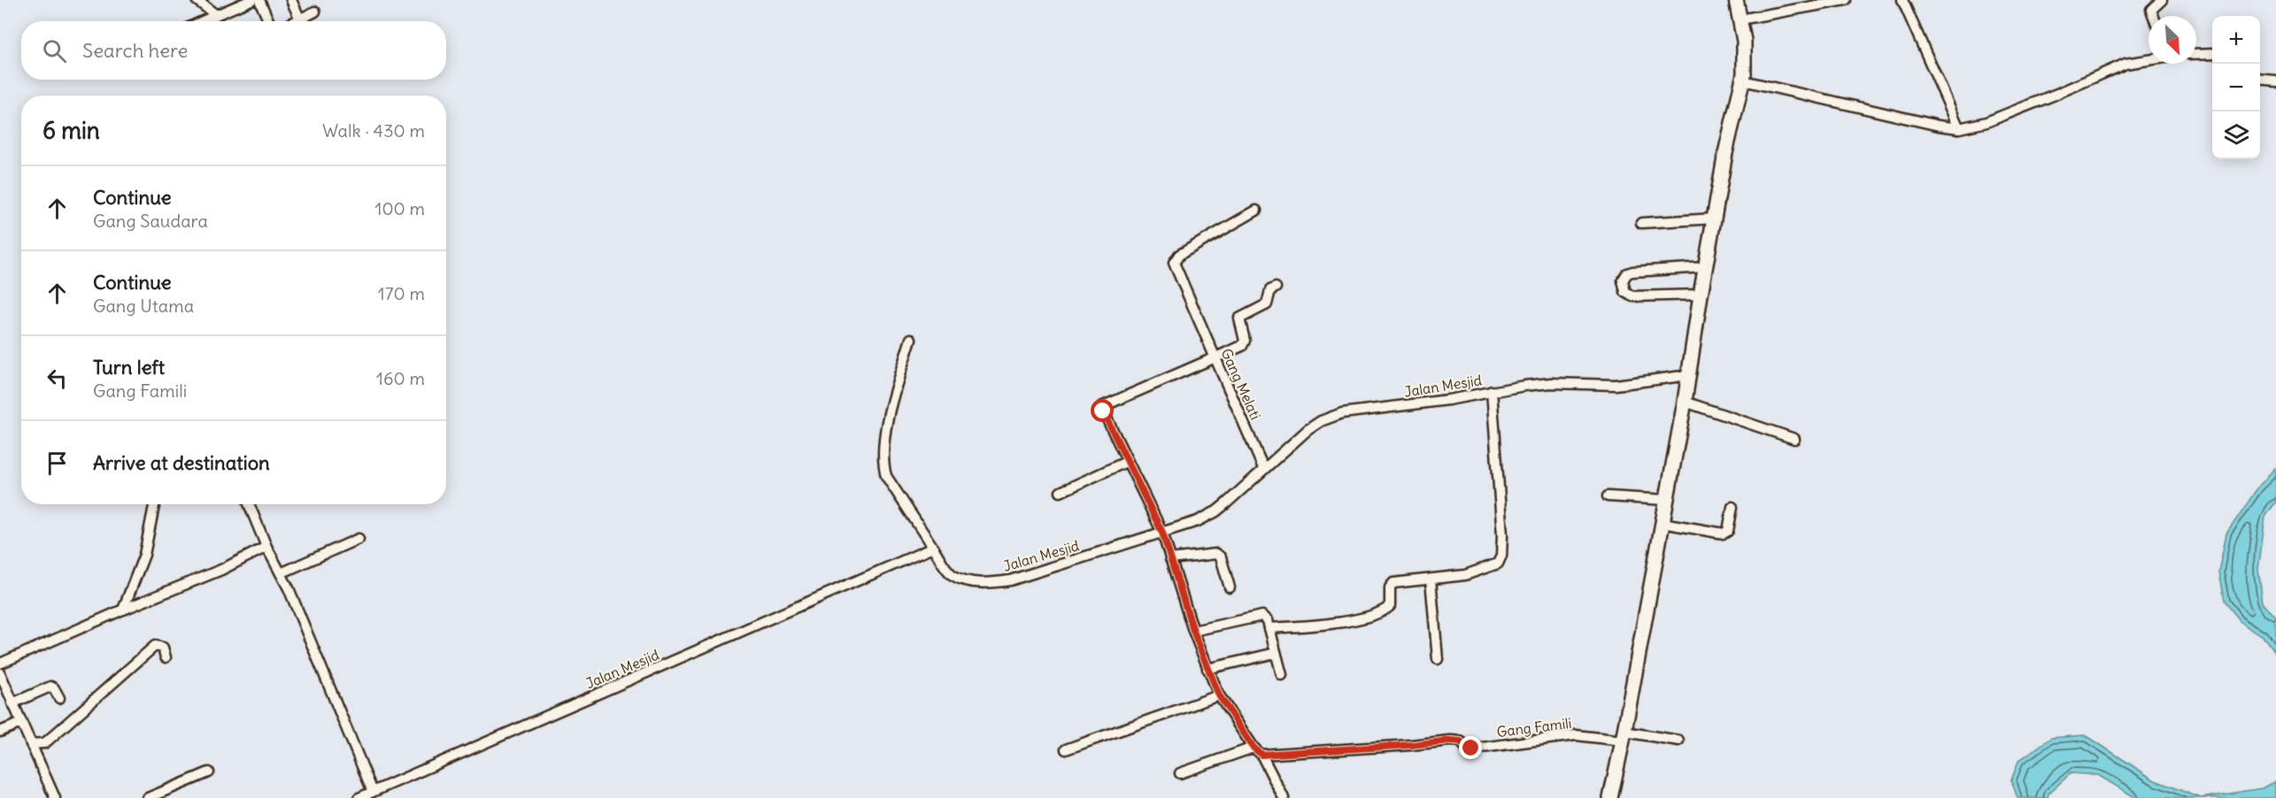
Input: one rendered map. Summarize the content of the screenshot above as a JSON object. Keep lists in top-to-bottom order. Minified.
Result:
{"streets":{"street":["Gang Melati","Jalan Mesjid","Gang Famili"]},"crossings":[["Gang Melati","Jalan Mesjid"]],"north":"bottom right","page":{"map_buttons":["+","−"],"search":"Search here","heading":["6 min","Walk · 430 m"],"list":[["Continue","Gang Saudara","100 m"],["Continue","Gang Utama","170 m"],["Turn left","Gang Famili","160 m"],"Arrive at destination"]}}
